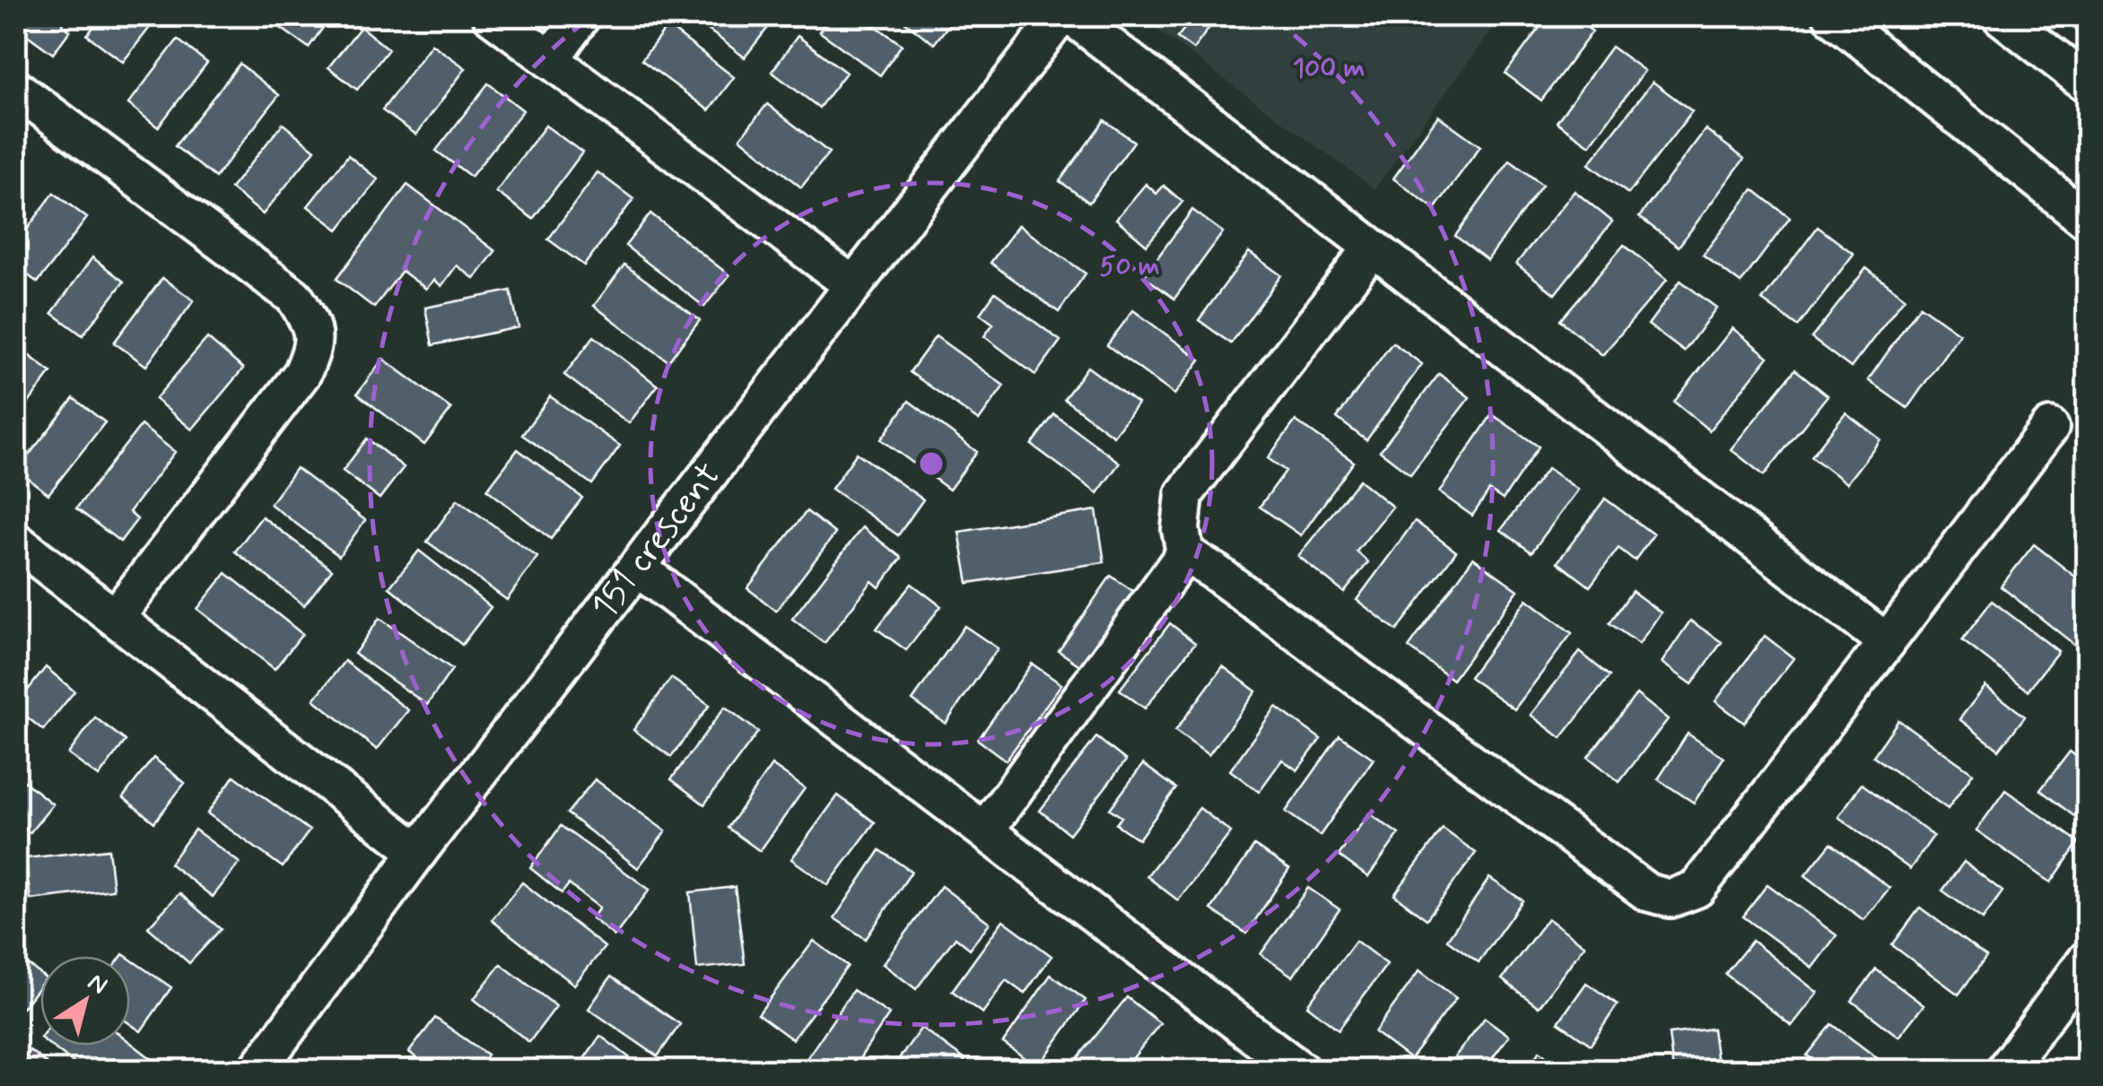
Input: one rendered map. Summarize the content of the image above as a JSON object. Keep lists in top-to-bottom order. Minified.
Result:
{"streets":{"street":["151 crescent"]},"north":"top right","rings":["100 m","50 m"]}
